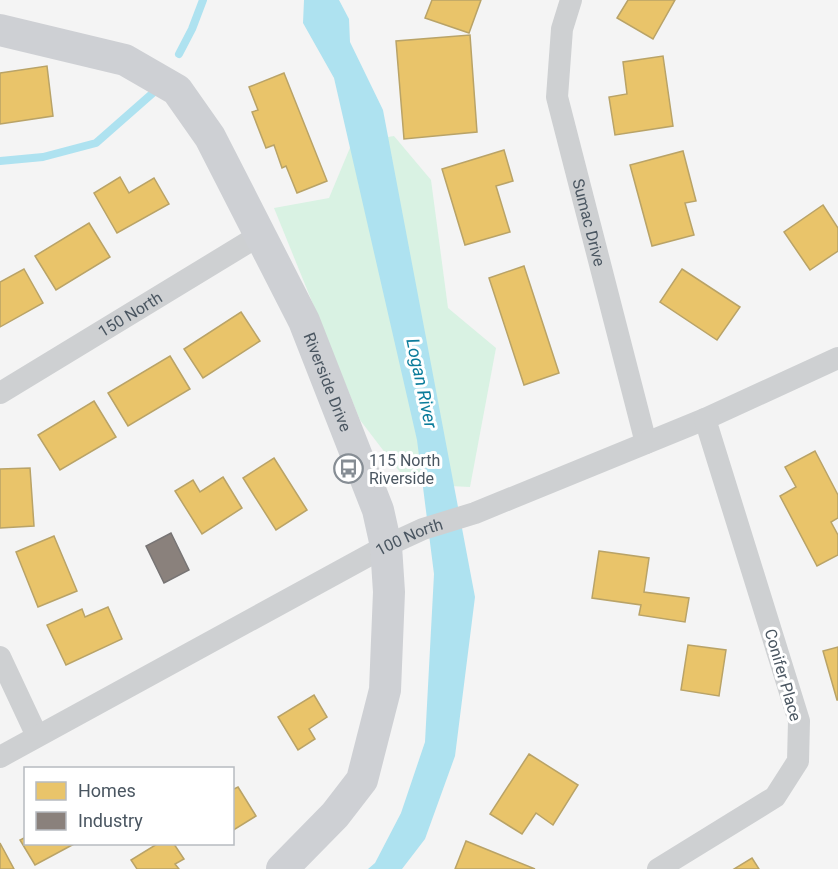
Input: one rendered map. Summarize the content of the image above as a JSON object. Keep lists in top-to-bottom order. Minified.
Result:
{"streets":{"street":["Sumac Drive","150 North","Riverside Drive","100 North","Conifer Place"]},"crossings":[["Sumac Drive","100 North"],["150 North","Riverside Drive"],["Riverside Drive","100 North"],["100 North","Conifer Place"]],"water":["Logan River"],"places":{"bus stop":["115 North Riverside"]},"legend":["Homes","Industry"]}
